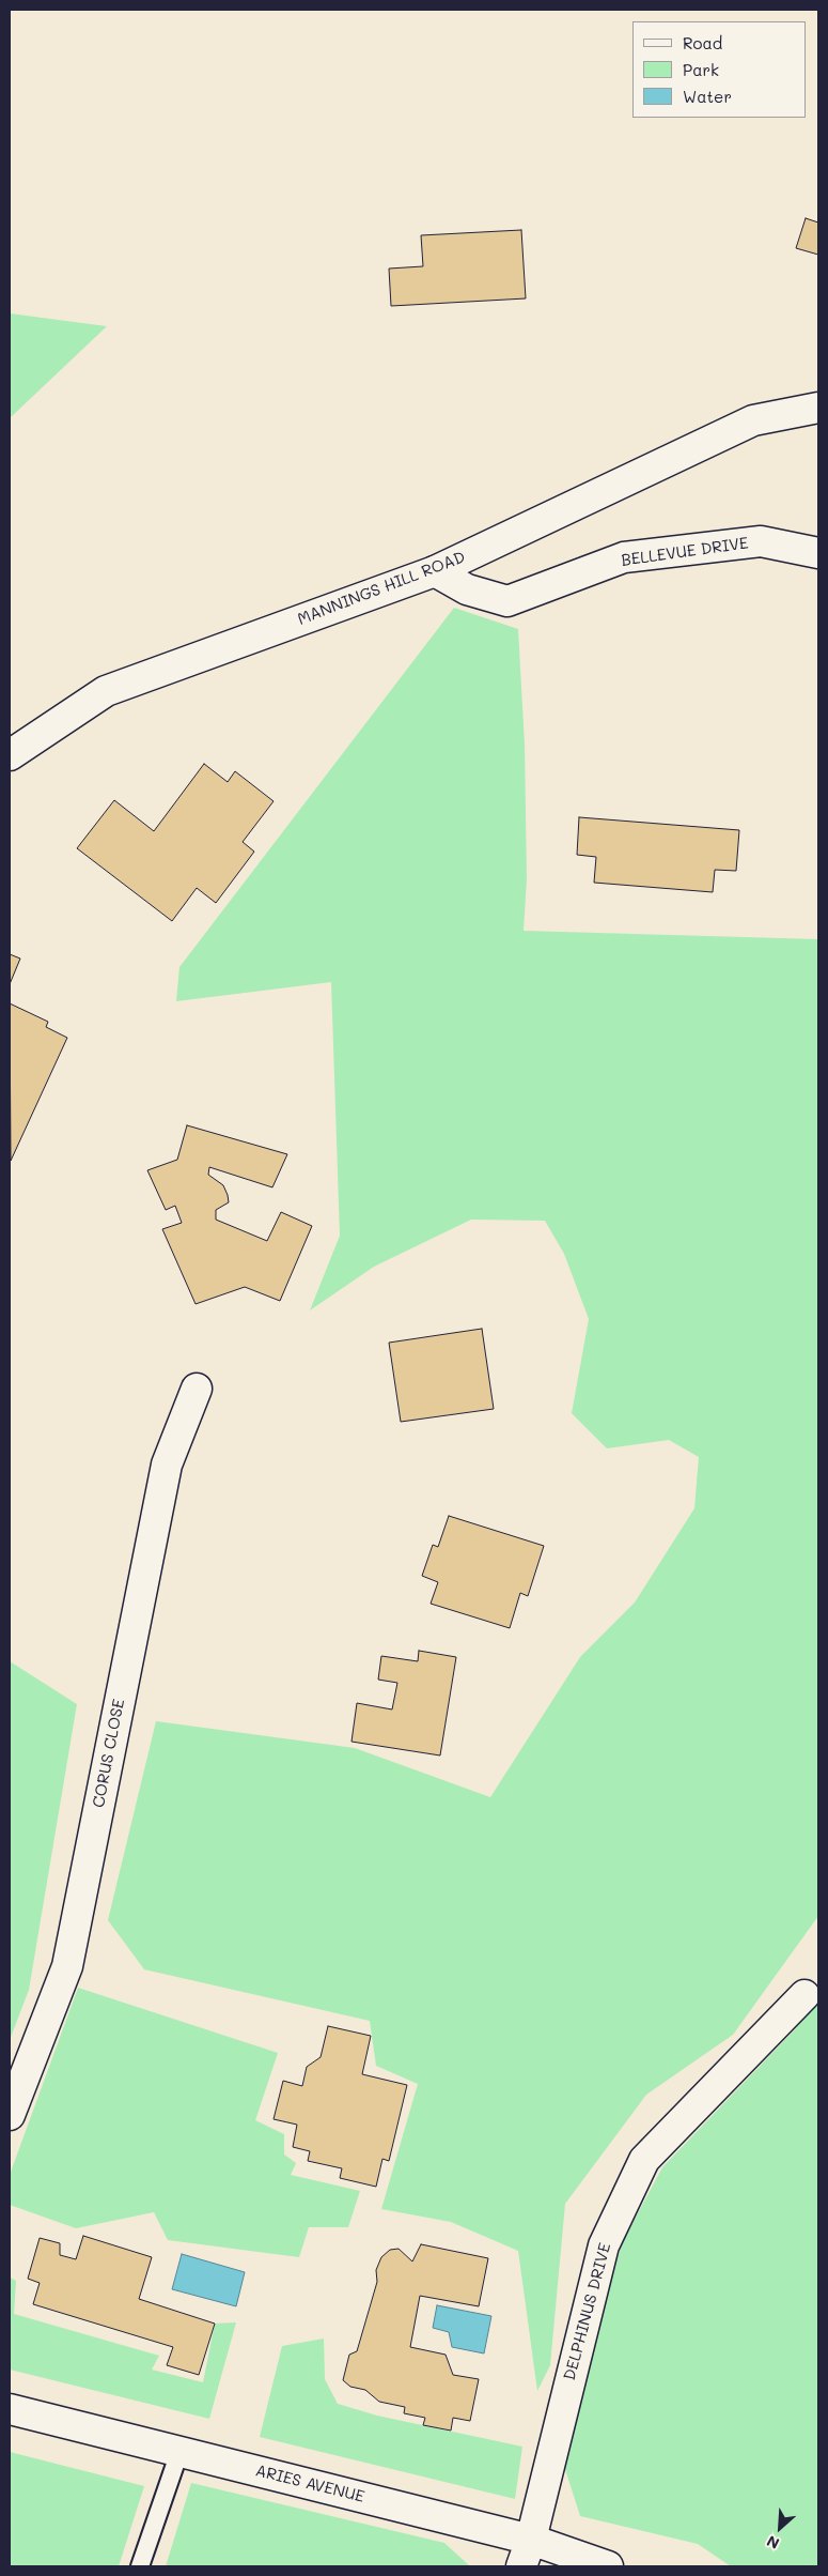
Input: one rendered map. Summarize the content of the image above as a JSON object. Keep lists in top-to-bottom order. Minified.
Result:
{"streets":{"street":["BELLEVUE DRIVE","MANNINGS HILL ROAD","CORUS CLOSE","DELPHINUS DRIVE","ARIES AVENUE"]},"crossings":[["BELLEVUE DRIVE","MANNINGS HILL ROAD"],["DELPHINUS DRIVE","ARIES AVENUE"]],"legend":["Road","Park","Water"],"north":"bottom left"}
